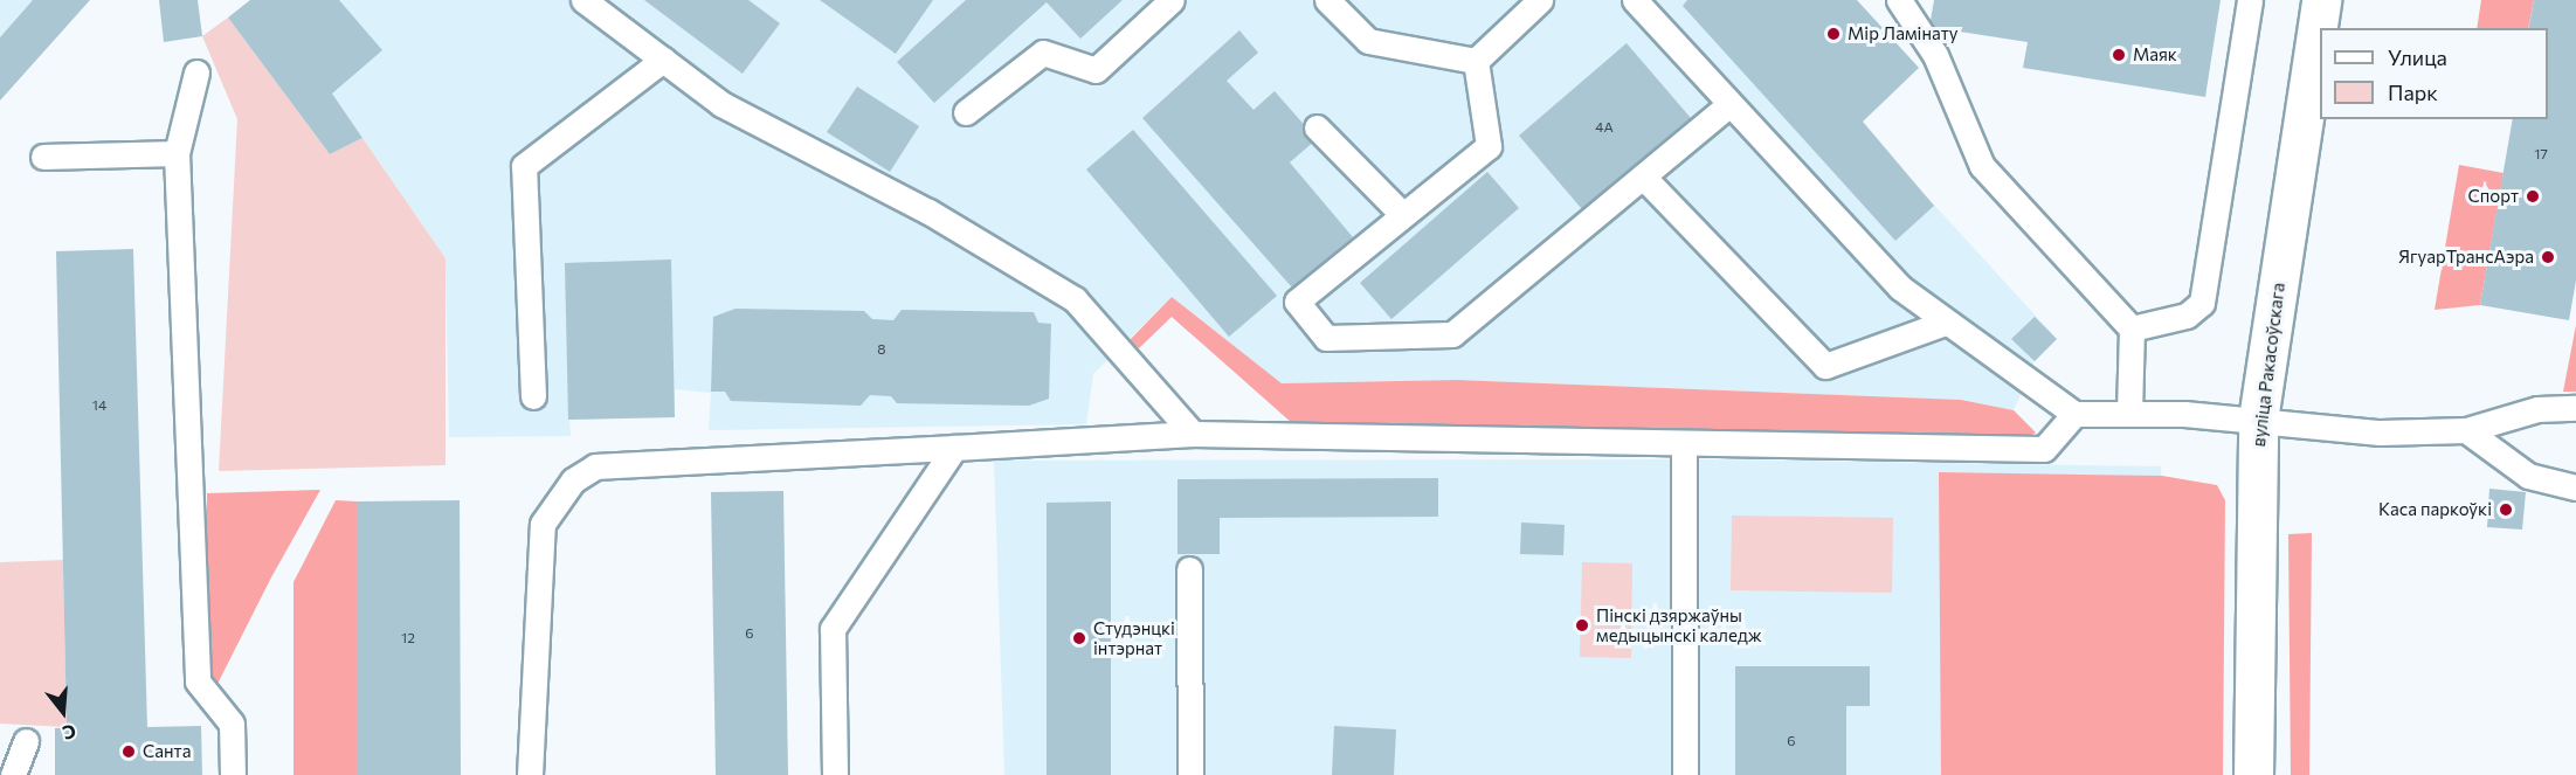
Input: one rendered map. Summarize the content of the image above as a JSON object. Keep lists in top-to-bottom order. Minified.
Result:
{"streets":{"main road":["вуліца Ракасоўскага"]},"places":["Мір Ламінату","Маяк","Спорт","ЯгуарТрансАэра","Каса паркоўкі","Пінскі дзяржаўны медыцынскі каледж","Студэнцкі інтэрнат","Санта"],"house_numbers":["4А","17","8","14","6","12","6"],"legend":["Улица","Парк"],"north":"bottom"}
